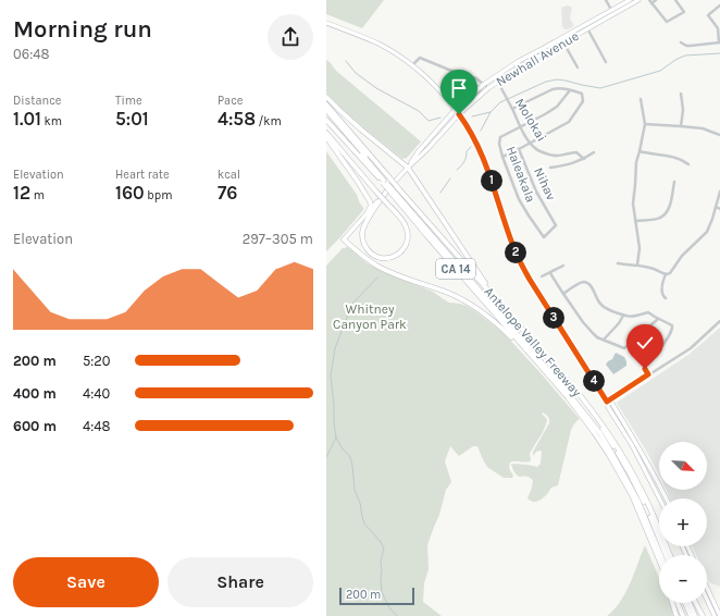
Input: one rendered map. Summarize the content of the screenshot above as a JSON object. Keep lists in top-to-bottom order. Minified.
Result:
{"streets":{"highway":["CA 14","Antelope Valley Freeway"],"main road":["Newhall Avenue"],"street":["Molokai","Haleakala","Nihav"]},"crossings":[["Newhall Avenue","Molokai"],["Molokai","Haleakala"],["Haleakala","Nihav"]],"parks":["Whitney Canyon Park"],"scale_bar":"200 m","north":"bottom right","page":{"heading":["Morning run","06:48"],"stats":[["Distance","1.01 km"],["Time","5:01"],["Pace","4:58 /km"],["Elevation","12 m"],["Heart rate","160 bpm"],["kcal","76"]],"pins":["1","2","3","4"],"chart":["Elevation","297–305 m"],"list":[{"name":"200 m","note":"5:20"},{"name":"400 m","note":"4:40"},{"name":"600 m","note":"4:48"}],"map_buttons":["+","−"],"buttons":["Save","Share"],"scale":"200 m"}}
